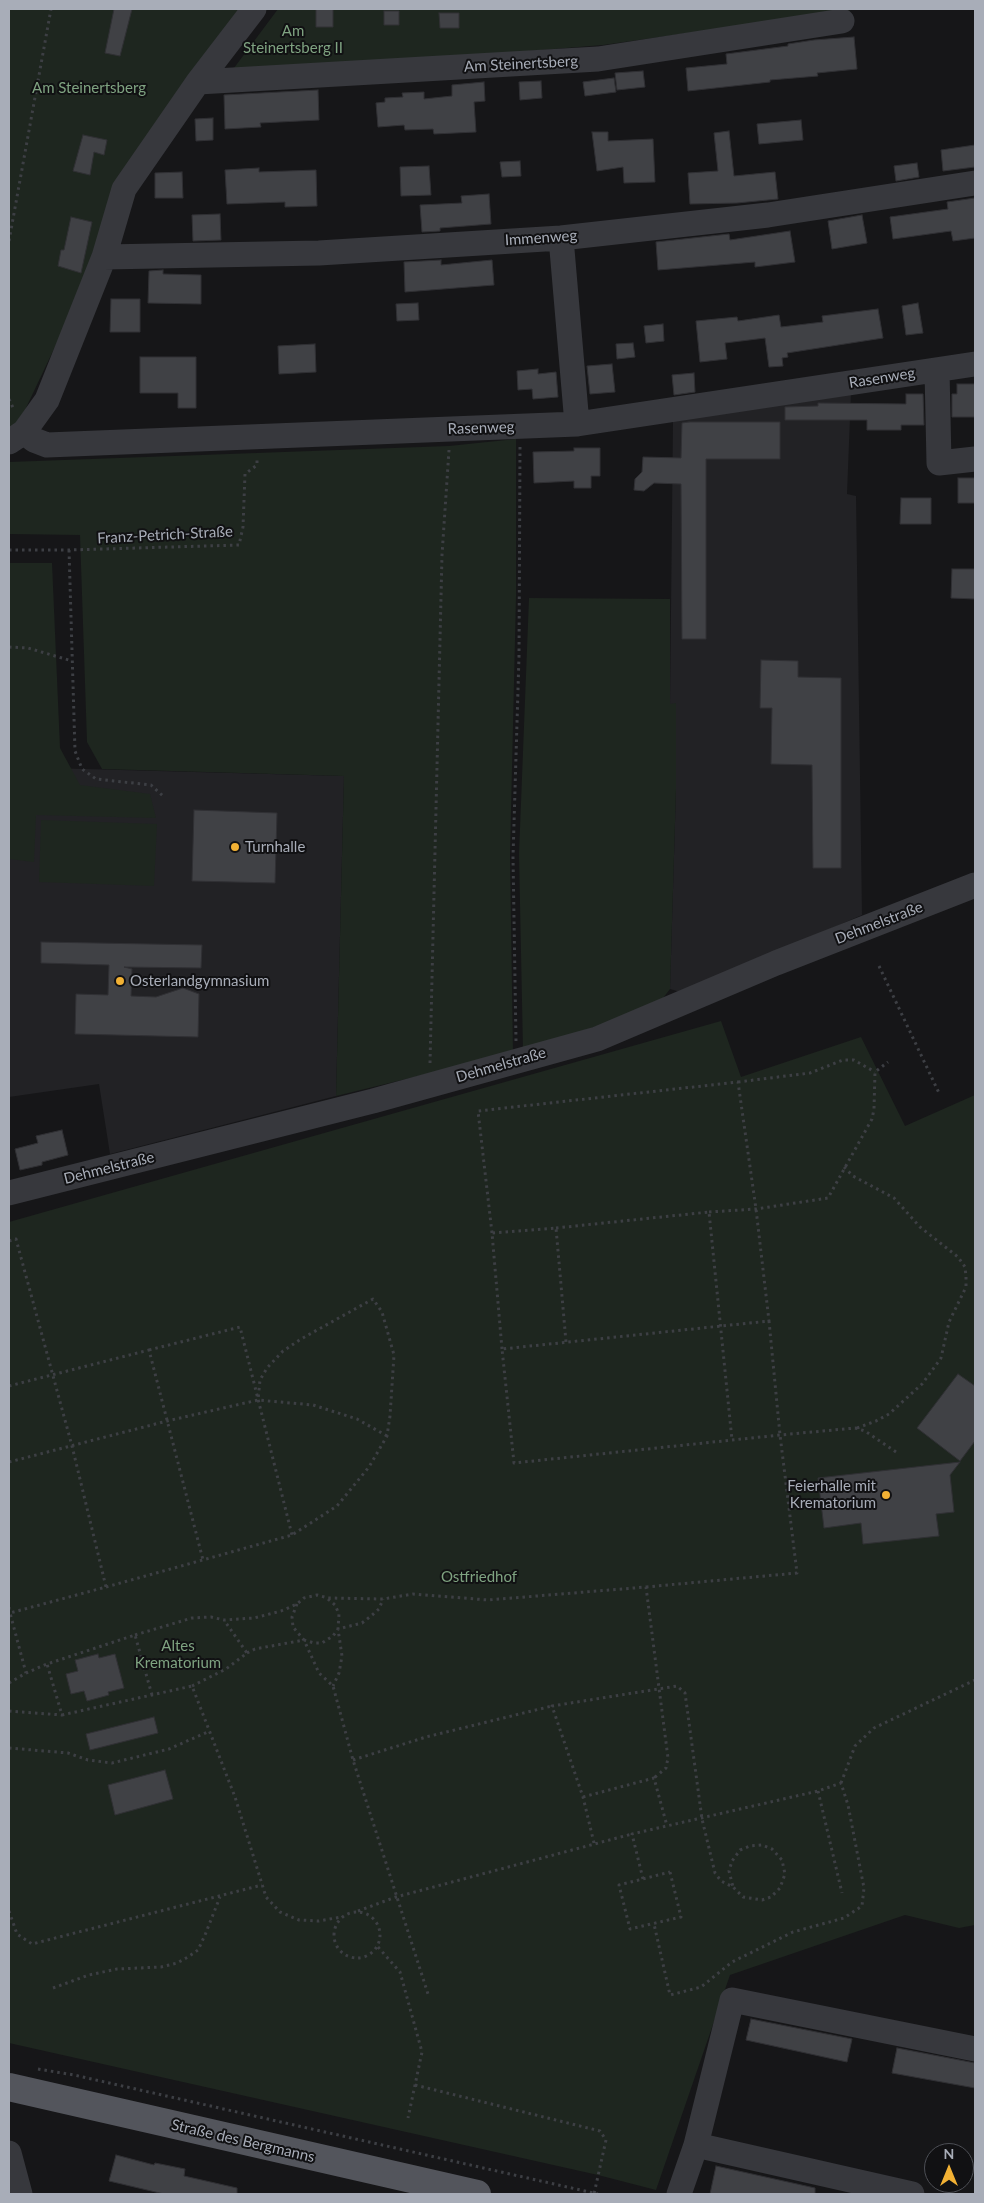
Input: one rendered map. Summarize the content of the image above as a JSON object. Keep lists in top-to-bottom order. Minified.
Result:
{"streets":{"main road":["Straße des Bergmanns"],"street":["Am Steinertsberg","Immenweg","Rasenweg","Dehmelstraße"],"path":["Franz-Petrich-Straße"]},"crossings":[["Rasenweg","Franz-Petrich-Straße"]],"parks":["Am Steinertsberg II","Am Steinertsberg","Ostfriedhof","Altes Krematorium"],"places":["Turnhalle","Osterlandgymnasium","Feierhalle mit Krematorium"],"north":"top"}
